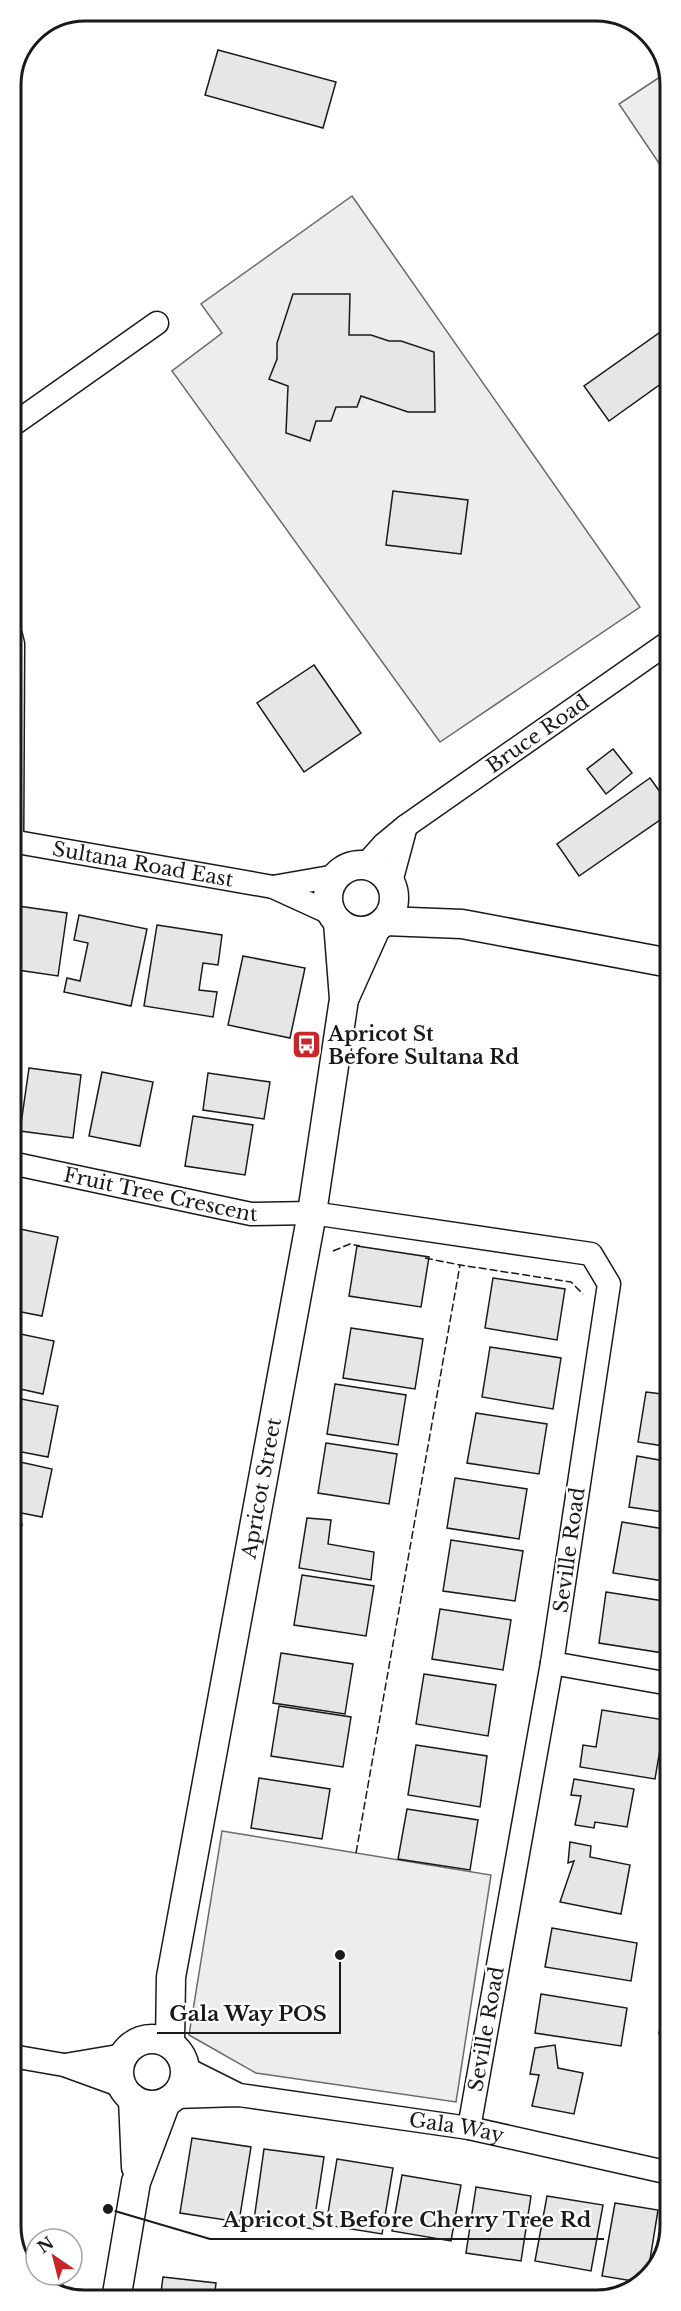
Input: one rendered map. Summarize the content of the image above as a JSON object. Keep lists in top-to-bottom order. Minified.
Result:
{"streets":{"street":["Bruce Road","Sultana Road East","Fruit Tree Crescent","Apricot Street","Seville Road","Gala Way"]},"crossings":[["Bruce Road","Sultana Road East"],["Bruce Road","Apricot Street"],["Sultana Road East","Apricot Street"],["Fruit Tree Crescent","Apricot Street"],["Fruit Tree Crescent","Seville Road"],["Apricot Street","Seville Road"],["Apricot Street","Gala Way"],["Seville Road","Gala Way"]],"places":{"bus stop":["Apricot St Before Sultana Rd"],"other":["Gala Way POS","Apricot St Before Cherry Tree Rd"]},"north":"top left"}
